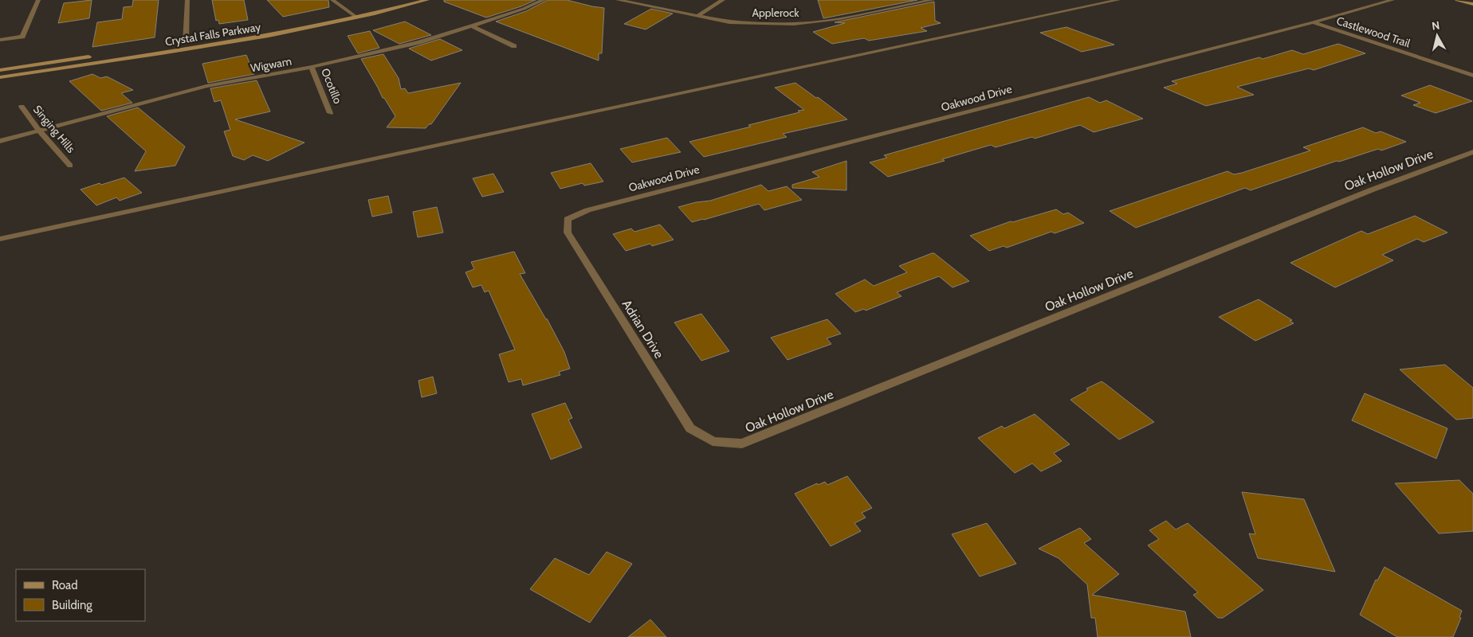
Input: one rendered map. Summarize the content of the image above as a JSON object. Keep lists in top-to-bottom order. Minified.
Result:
{"streets":{"main road":["Crystal Falls Parkway"],"street":["Applerock","Castlewood Trail","Wigwam","Ocotillo","Oakwood Drive","Singing Hills","Oak Hollow Drive","Adrian Drive"]},"crossings":[["Castlewood Trail","Oakwood Drive"],["Wigwam","Ocotillo"],["Wigwam","Singing Hills"],["Oakwood Drive","Adrian Drive"],["Oak Hollow Drive","Adrian Drive"]],"legend":["Road","Building"],"north":"top"}
